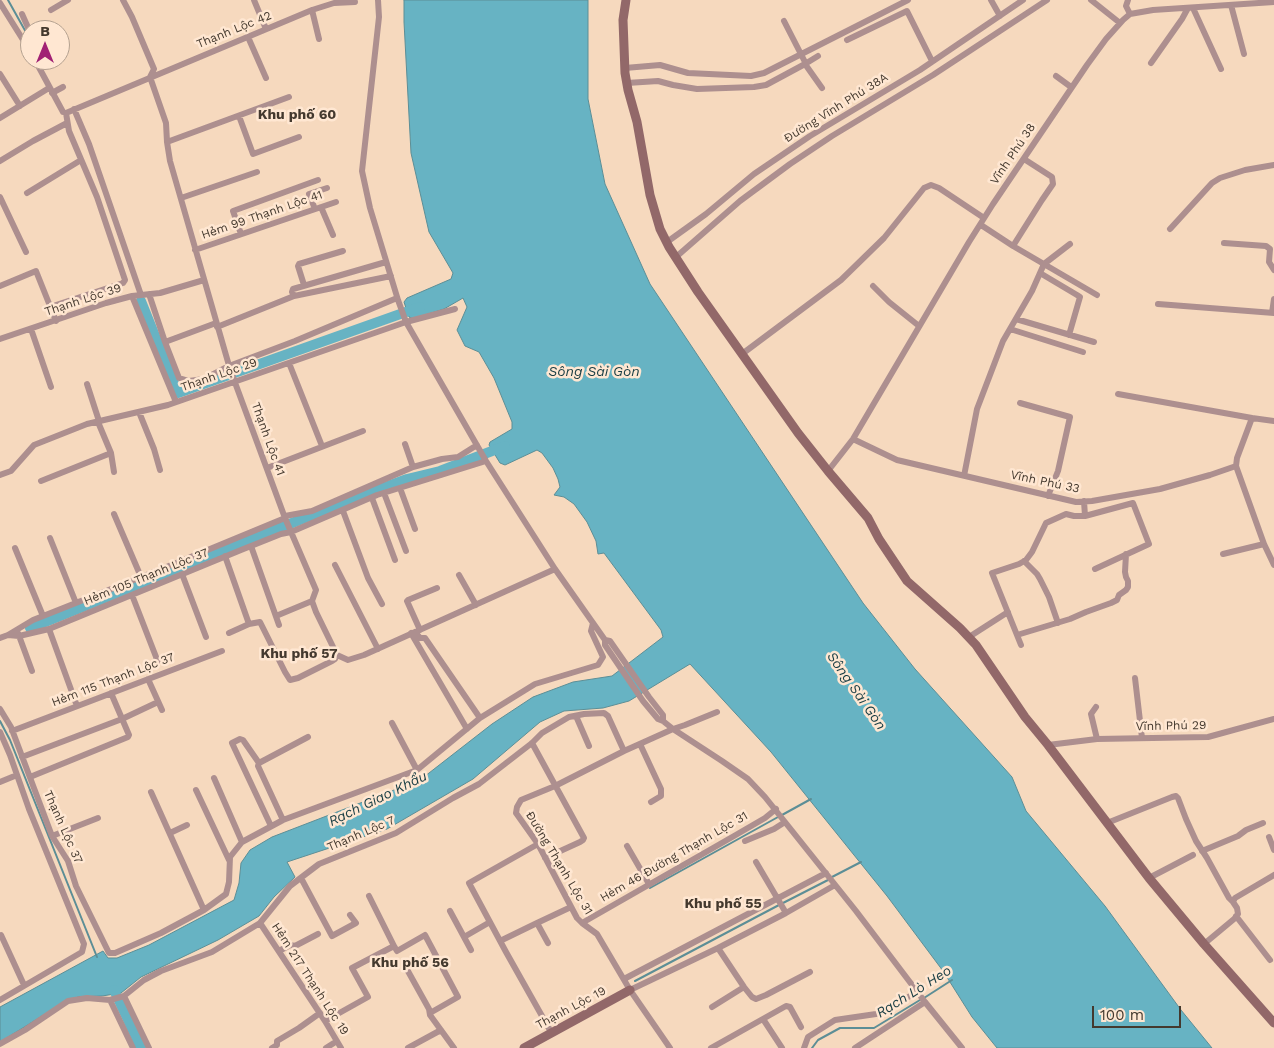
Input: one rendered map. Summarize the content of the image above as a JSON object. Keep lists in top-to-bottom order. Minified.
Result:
{"streets":{"street":["Thạnh Lộc 42","Đường Vĩnh Phú 38A","Vĩnh Phú 38","Hẻm 99 Thạnh Lộc 41","Thạnh Lộc 39","Thạnh Lộc 29","Thạnh Lộc 41","Vĩnh Phú 33","Hẻm 105 Thạnh Lộc 37","Hẻm 115 Thạnh Lộc 37","Vĩnh Phú 29","Thạnh Lộc 37","Thạnh Lộc 7","Hẻm 46 Đường Thạnh Lộc 31","Đường Thạnh Lộc 31","Hẻm 217 Thạnh Lộc 19","Thạnh Lộc 19"]},"crossings":[["Thạnh Lộc 42","Thạnh Lộc 41"],["Vĩnh Phú 38","Vĩnh Phú 33"],["Hẻm 99 Thạnh Lộc 41","Thạnh Lộc 41"],["Thạnh Lộc 39","Thạnh Lộc 41"],["Thạnh Lộc 29","Thạnh Lộc 41"],["Thạnh Lộc 41","Hẻm 105 Thạnh Lộc 37"],["Hẻm 115 Thạnh Lộc 37","Thạnh Lộc 37"],["Thạnh Lộc 7","Đường Thạnh Lộc 31"],["Thạnh Lộc 7","Hẻm 217 Thạnh Lộc 19"],["Hẻm 46 Đường Thạnh Lộc 31","Đường Thạnh Lộc 31"],["Đường Thạnh Lộc 31","Thạnh Lộc 19"]],"districts":["Khu phố 60","Khu phố 57","Khu phố 55","Khu phố 56"],"water":["Sông Sài Gòn","Rạch Giao Khẩu","Rạch Lò Heo"],"scale_bar":"100 m","north":"top"}
